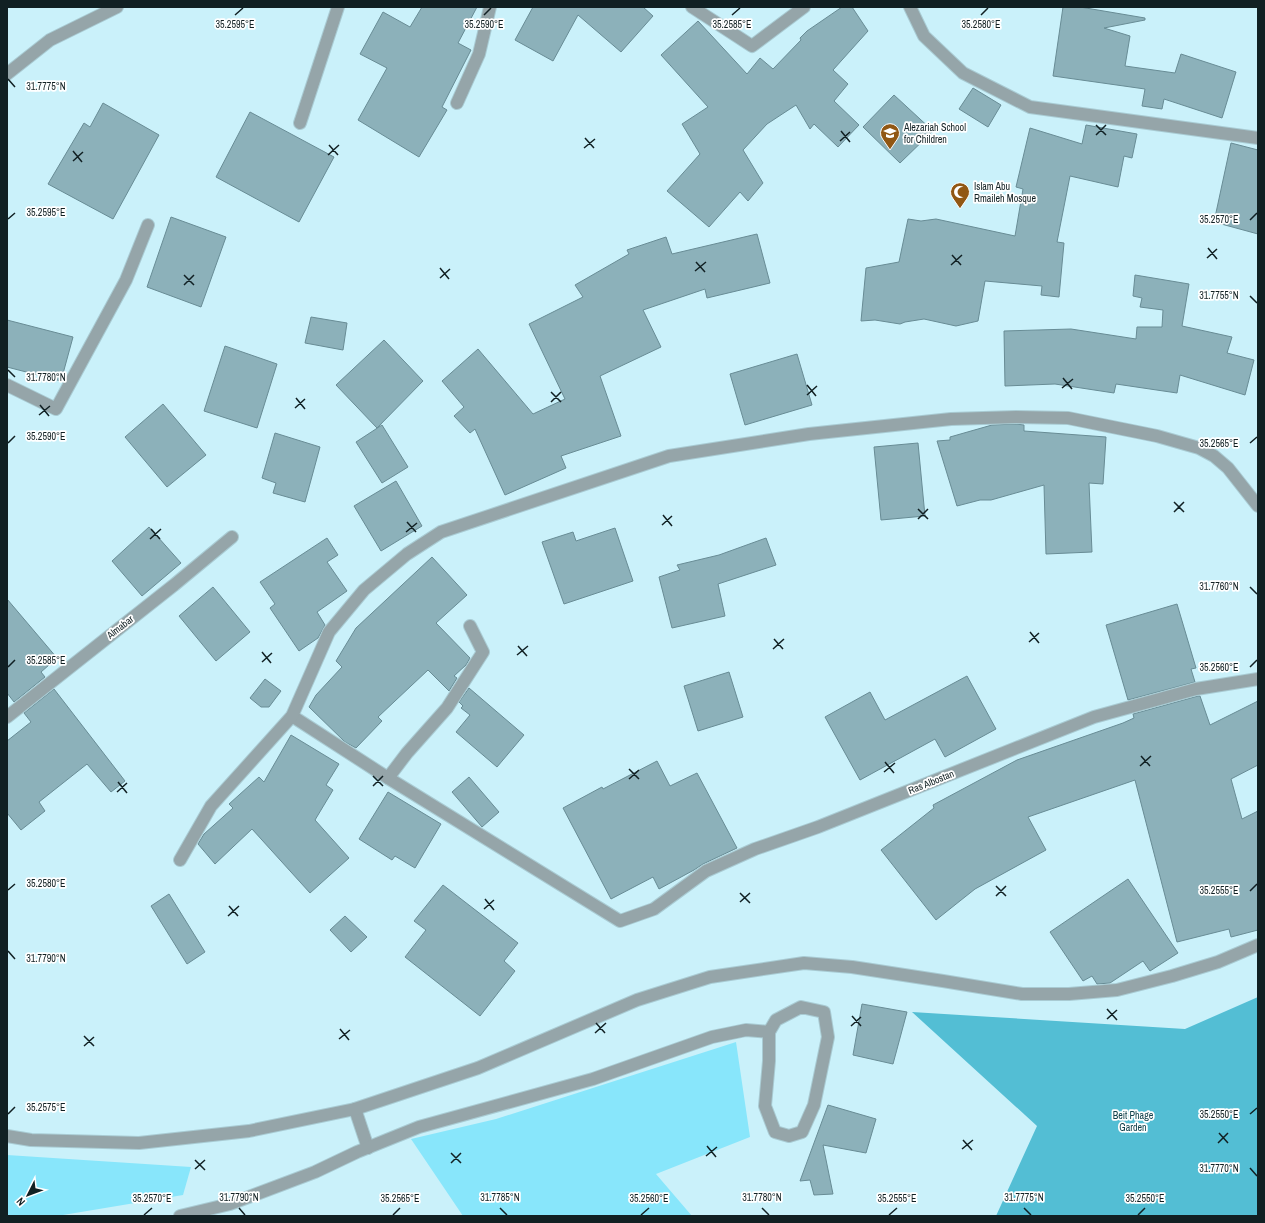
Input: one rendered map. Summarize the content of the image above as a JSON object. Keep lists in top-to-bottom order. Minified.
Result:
{"streets":{"street":["Almabar","Ras Albostan"]},"parks":["Beit Phage Garden"],"places":{"school or university":["Alezariah School for Children"],"mosque":["Islam Abu Rmaileh Mosque"]},"north":"bottom left","coordinates":["35.2595°E","35.2590°E","35.2585°E","35.2580°E","31.7775°N","35.2570°E","31.7755°N","31.7780°N","35.2565°E","31.7760°N","35.2560°E","35.2555°E","31.7790°N","35.2575°E","35.2550°E","31.7770°N","31.7785°N"]}
